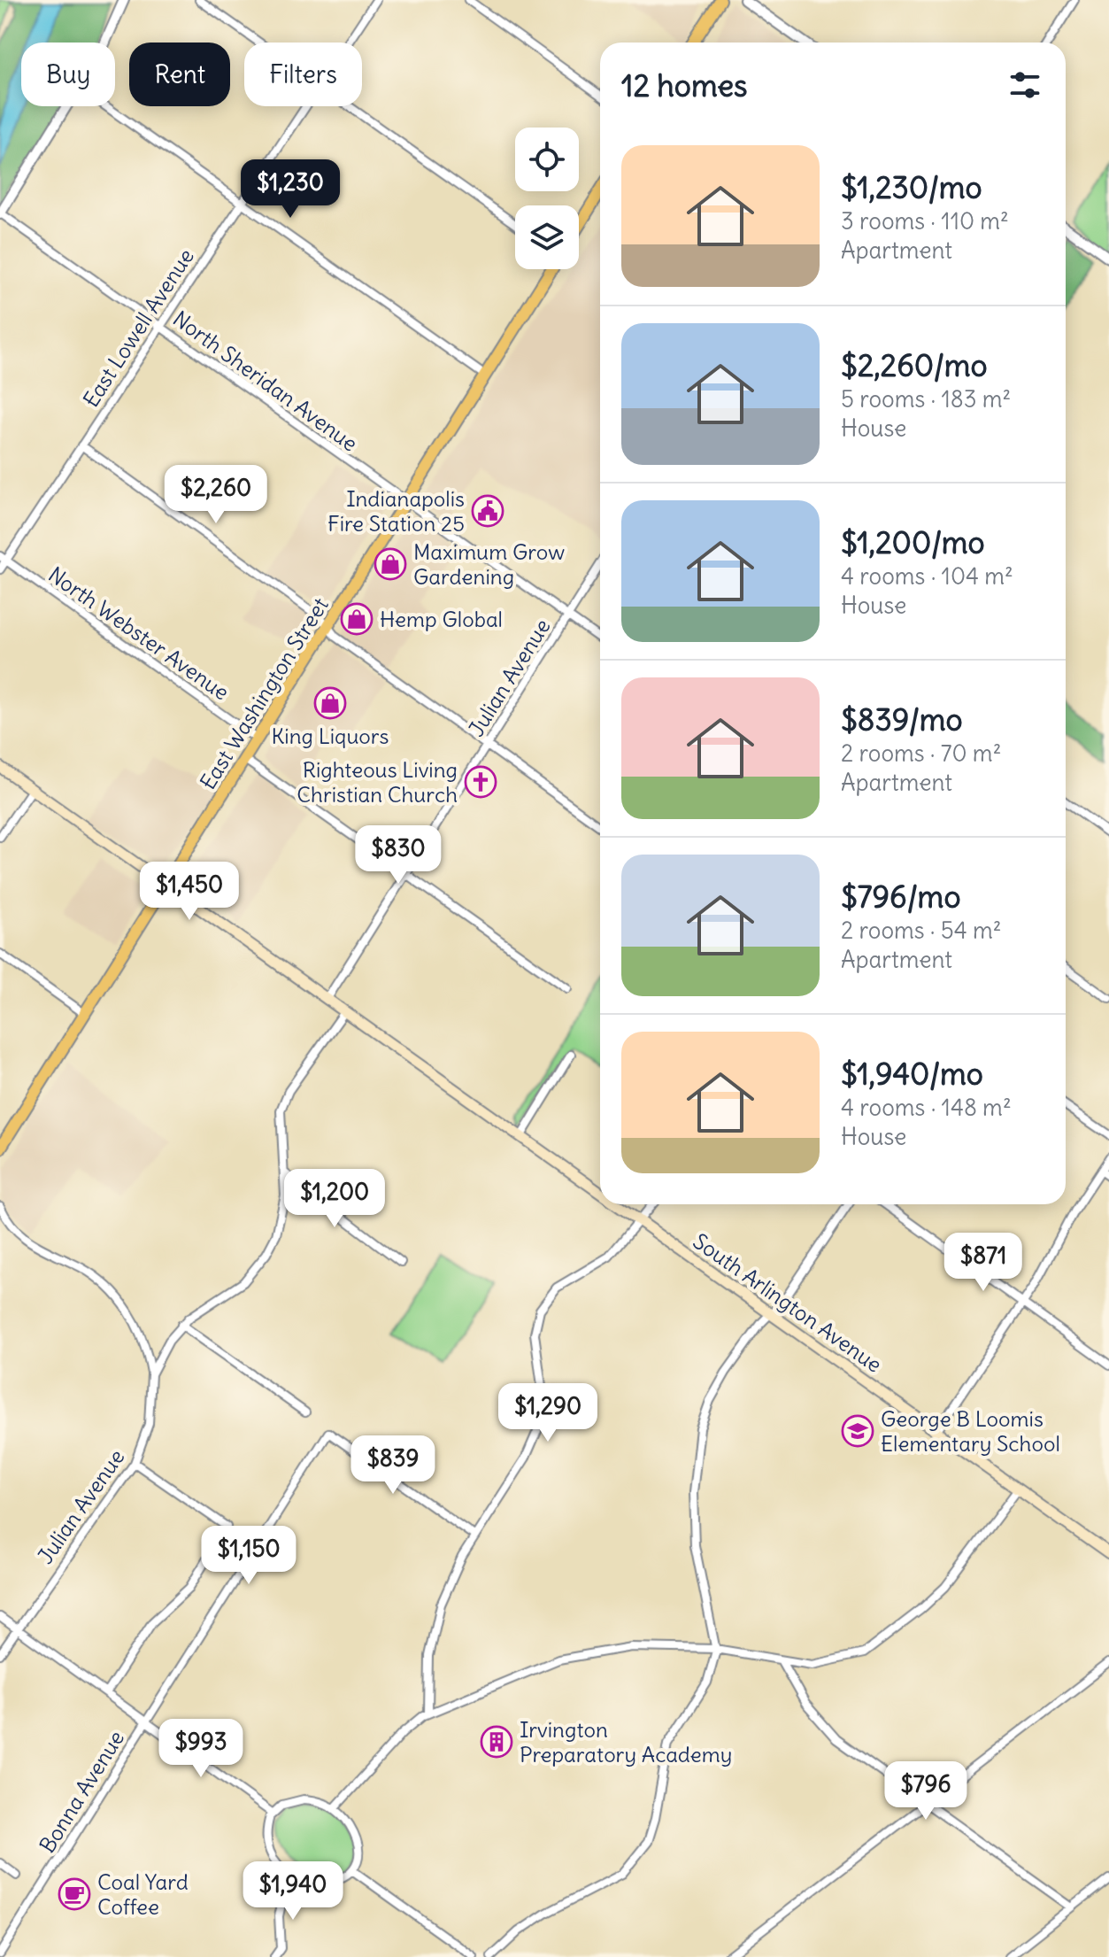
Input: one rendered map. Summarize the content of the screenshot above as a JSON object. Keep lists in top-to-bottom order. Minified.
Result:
{"streets":{"main road":["East Washington Street","South Arlington Avenue"],"street":["East Lowell Avenue","North Sheridan Avenue","North Webster Avenue","Julian Avenue","Bonna Avenue"]},"crossings":[["East Lowell Avenue","North Sheridan Avenue"],["East Lowell Avenue","North Webster Avenue"],["North Sheridan Avenue","Julian Avenue"],["North Sheridan Avenue","East Washington Street"],["North Webster Avenue","East Washington Street"],["Julian Avenue","South Arlington Avenue"],["East Washington Street","South Arlington Avenue"]],"places":{"public building":["Indianapolis Fire Station 25"],"shop":["Maximum Grow Gardening","Hemp Global","King Liquors"],"church":["Righteous Living Christian Church"],"school or university":["George B Loomis Elementary School"],"building":["Irvington Preparatory Academy"],"cafe":["Coal Yard Coffee"]},"page":{"chip":["Buy","Rent","Filters"],"heading":"12 homes","list":[{"name":"$1,230/mo","note":"3 rooms · 110 m² · Apartment"},{"name":"$2,260/mo","note":"5 rooms · 183 m² · House"},{"name":"$1,200/mo","note":"4 rooms · 104 m² · House"},{"name":"$839/mo","note":"2 rooms · 70 m² · Apartment"},{"name":"$796/mo","note":"2 rooms · 54 m² · Apartment"},{"name":"$1,940/mo","note":"4 rooms · 148 m² · House"}],"price":["$1,230","$2,260","$830","$1,450","$1,200","$871","$1,290","$839","$1,150","$993","$796","$1,940"]}}
